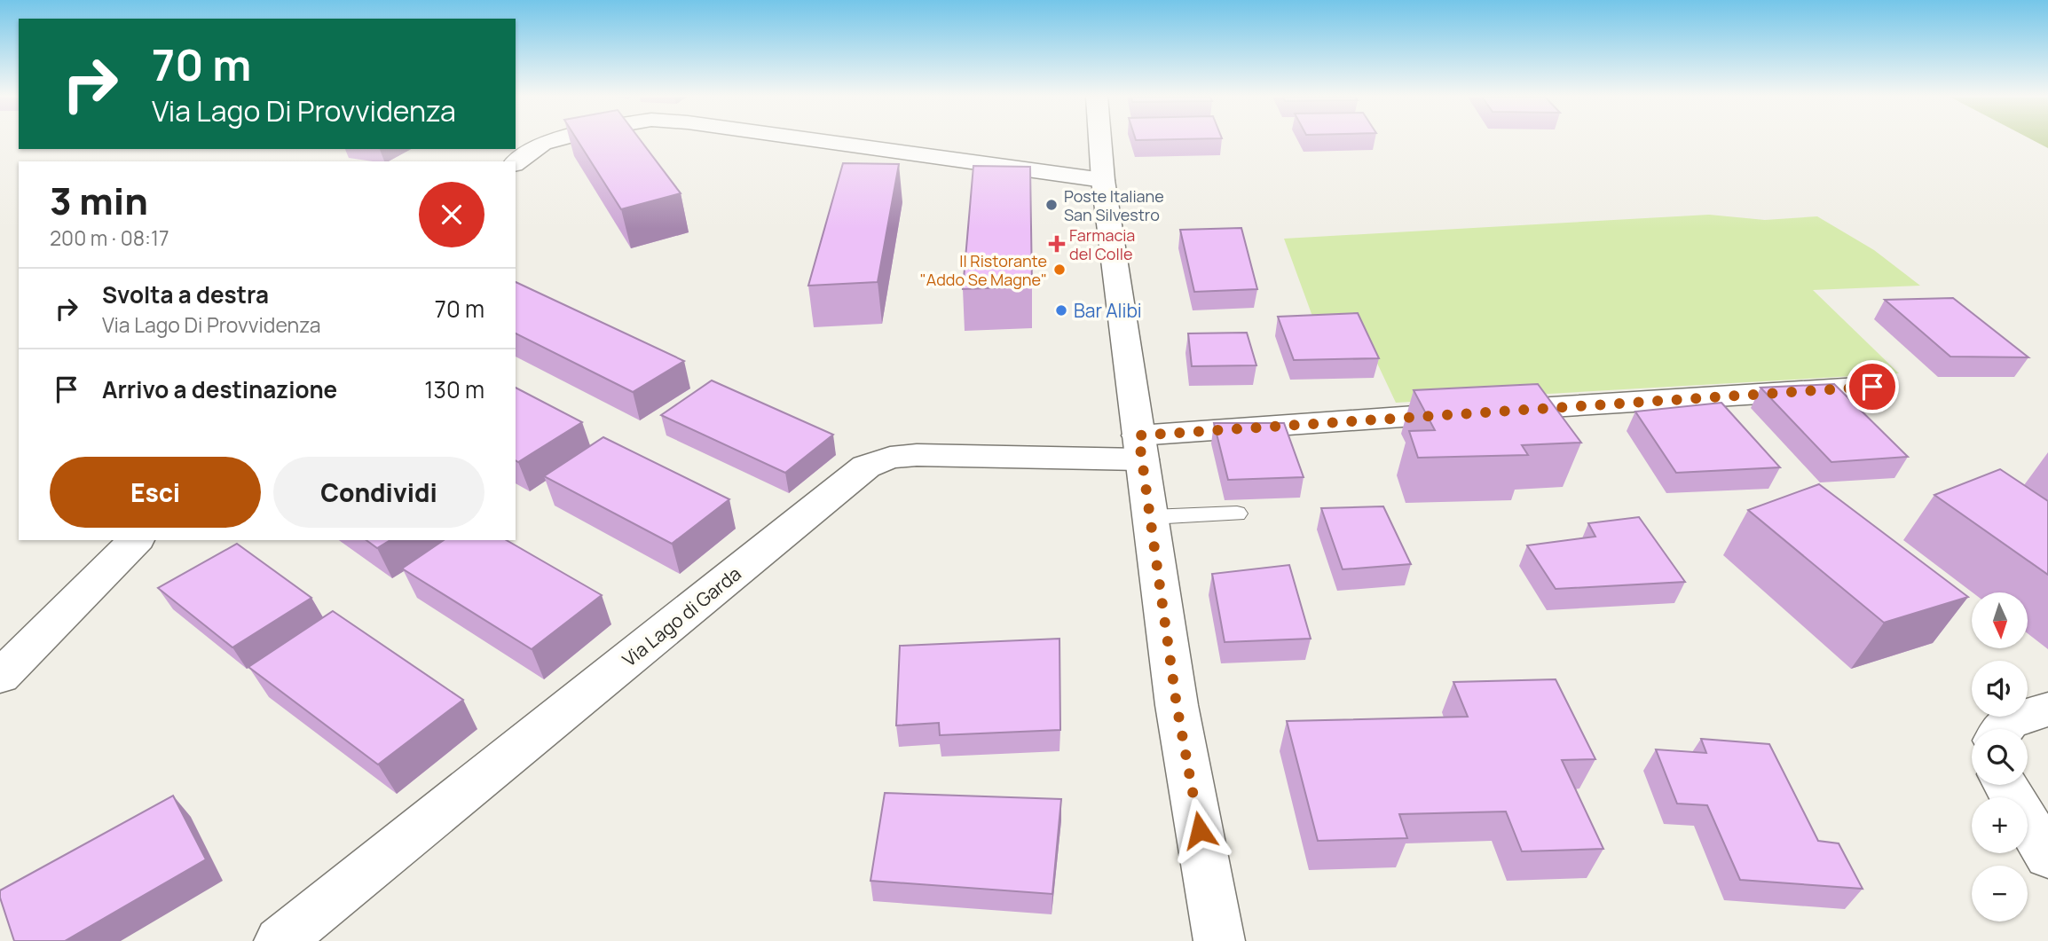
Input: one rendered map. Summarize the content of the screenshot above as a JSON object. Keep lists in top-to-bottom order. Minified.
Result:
{"streets":{"street":["Via Lago di Garda"]},"places":{"other":["Poste Italiane San Silvestro","Il Ristorante \"Addo Se Magne\"","Bar Alibi"],"health":["Farmacia del Colle"]},"north":"bottom","page":{"turn":["70 m","Via Lago Di Provvidenza"],"heading":["3 min","200 m · 08:17"],"list":[{"name":"Svolta a destra","note":"Via Lago Di Provvidenza","value":"70 m"},{"name":"Arrivo a destinazione","value":"130 m"}],"buttons":["Esci","Condividi"],"map_buttons":["+","−"]}}
